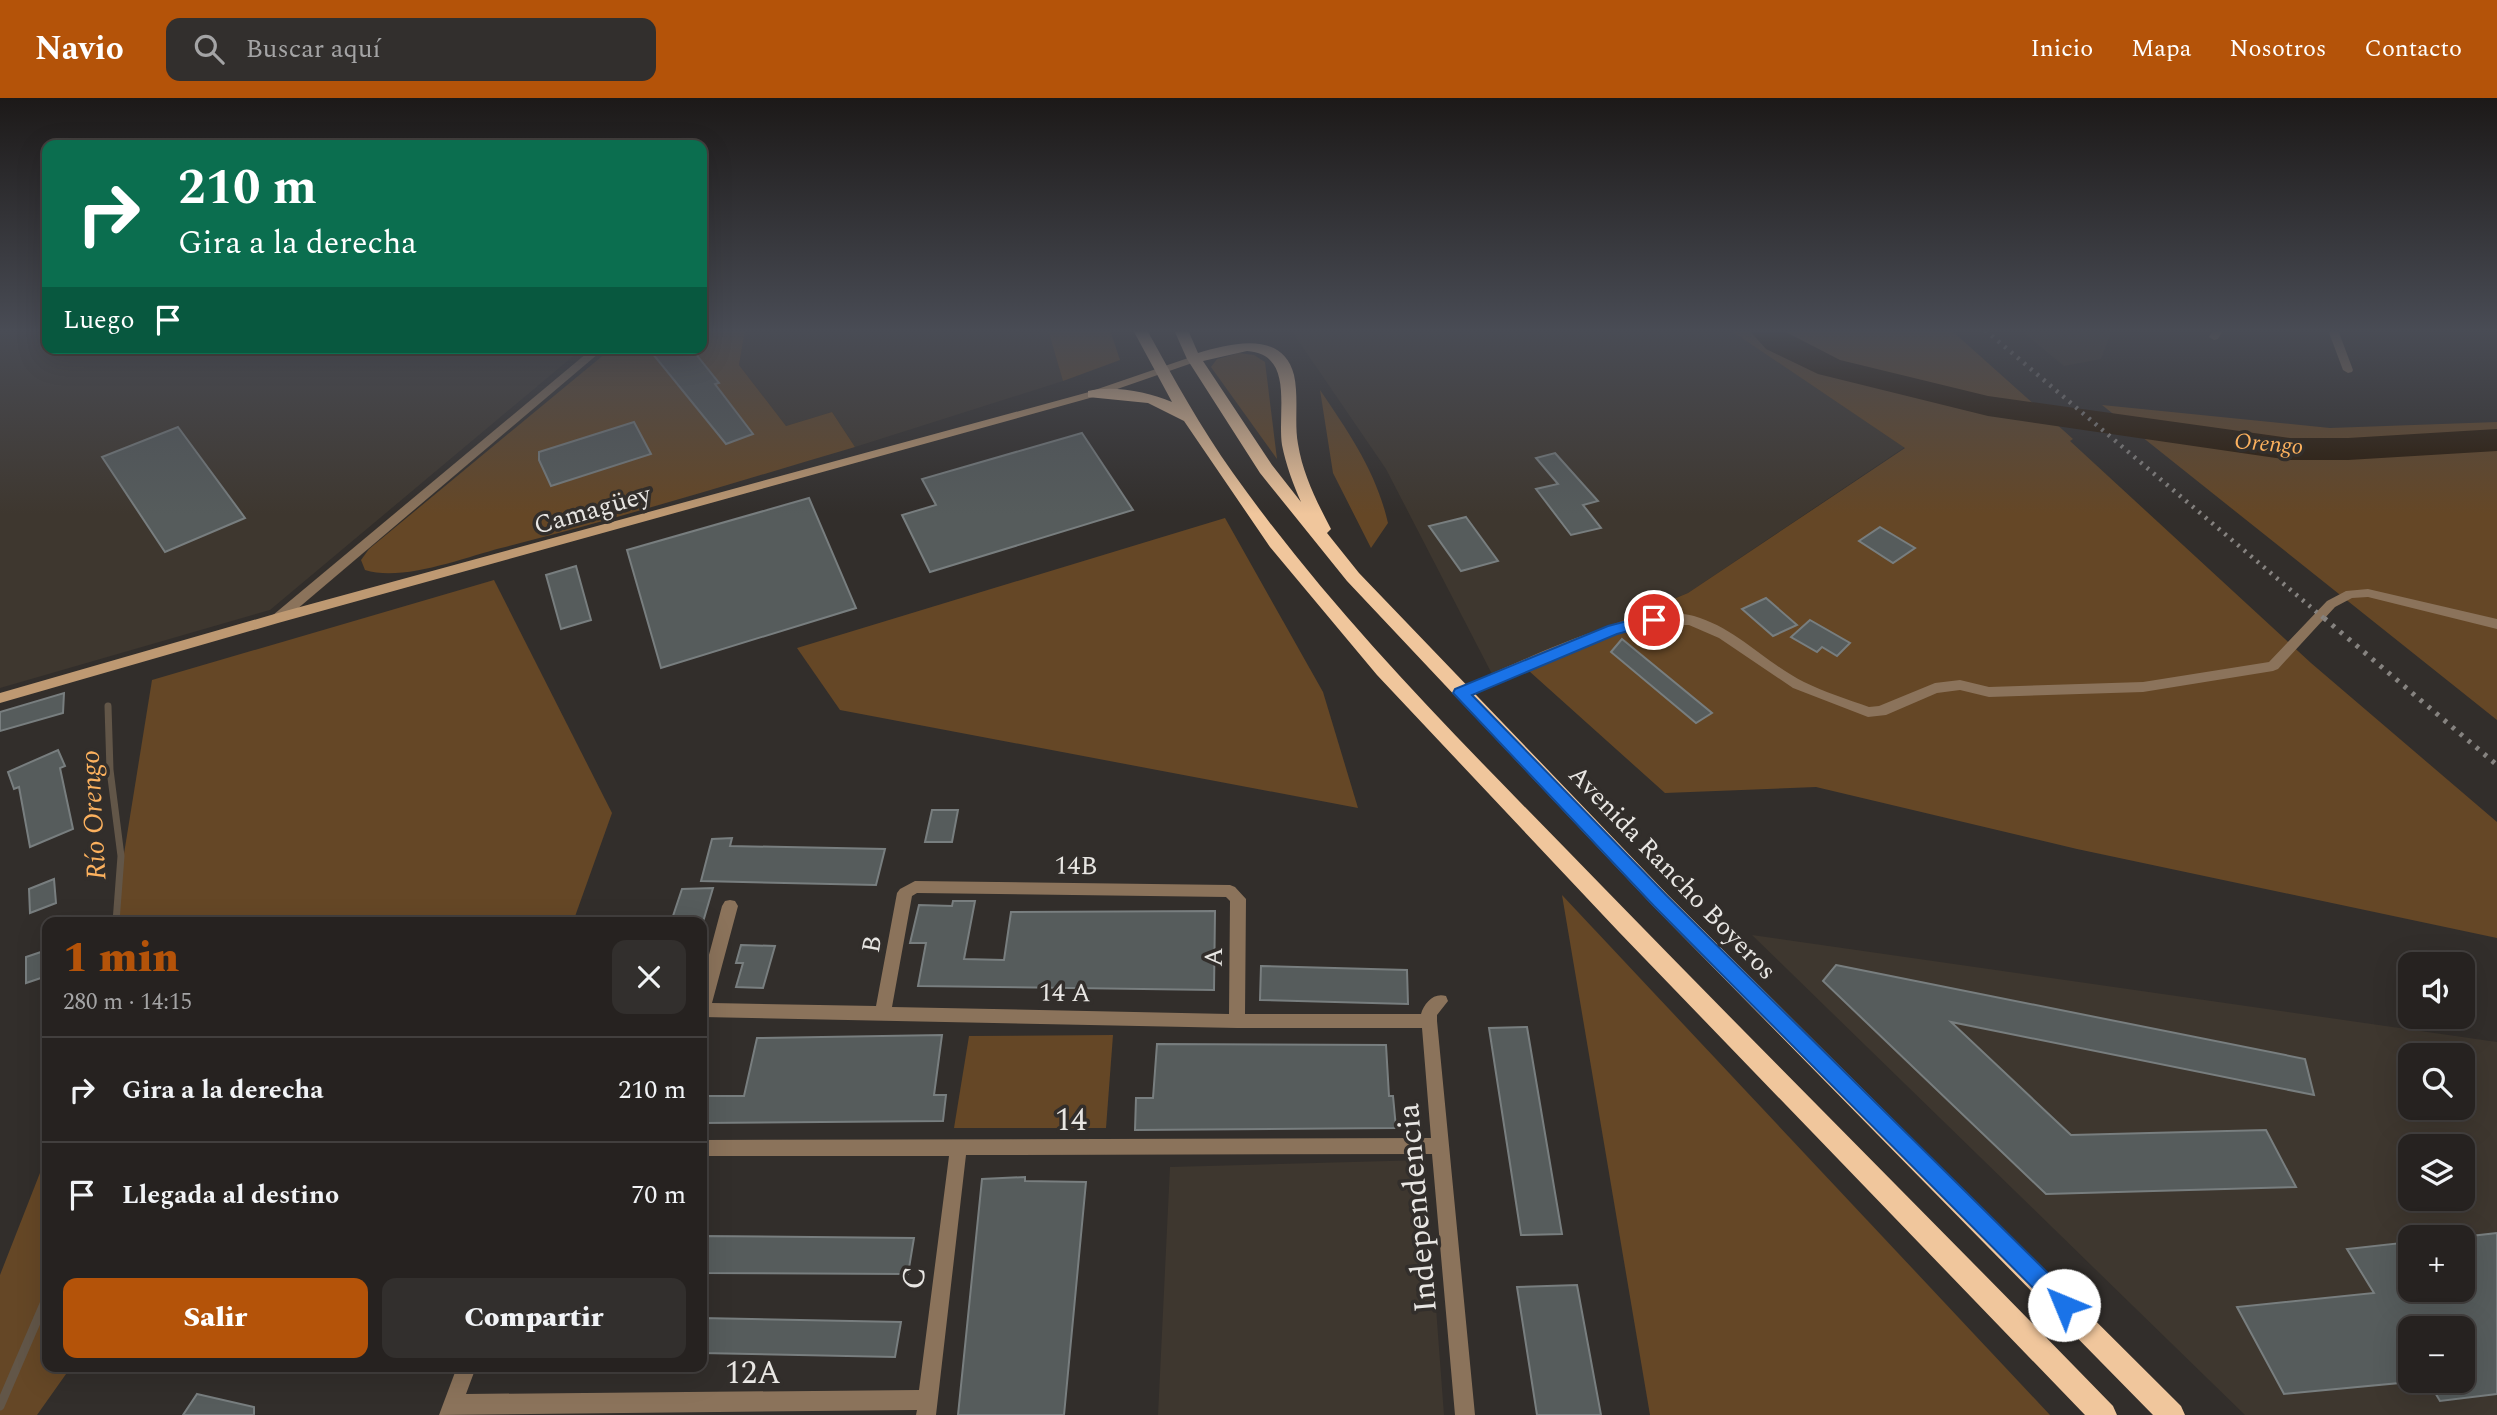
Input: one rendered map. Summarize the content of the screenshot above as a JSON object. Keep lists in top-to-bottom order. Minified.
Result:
{"streets":{"highway":["Avenida Rancho Boyeros"],"main road":["Camagüey"],"street":["14B","B","A","14 A","14","Independencia","C","12A"]},"crossings":[["14B","B"],["14B","A"],["B","14 A"],["A","14 A"],["14 A","Independencia"],["14","Independencia"],["14","C"],["C","12A"]],"water":["Orengo","Río Orengo"],"page":{"header":"Navio","search":"Buscar aquí","nav":["Inicio","Mapa","Nosotros","Contacto"],"turn":["210 m","Gira a la derecha"],"then":"Luego","heading":["1 min","280 m · 14:15"],"map_buttons":["+","−"],"list":[{"name":"Gira a la derecha","value":"210 m"},{"name":"Llegada al destino","value":"70 m"}],"buttons":["Salir","Compartir"]}}
